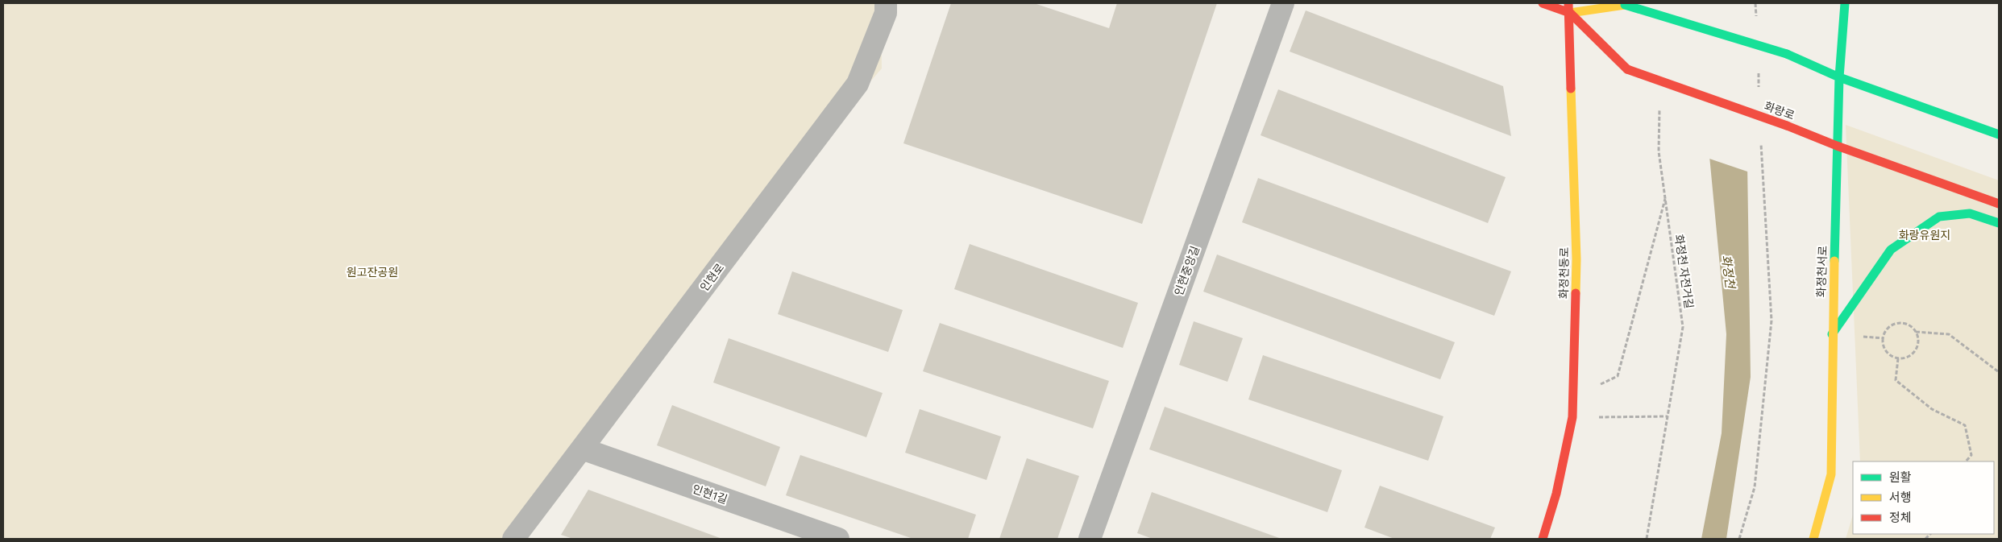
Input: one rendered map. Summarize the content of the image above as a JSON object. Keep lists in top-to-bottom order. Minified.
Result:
{"streets":{"street":["화랑로","인현중앙길","화정천서로","화정천동로","인현로","인현1길"],"path":["화정천 자전거길"]},"crossings":[["화랑로","화정천서로"],["화랑로","화정천동로"],["인현로","인현1길"]],"water":["화정천"],"parks":["화랑유원지","원고잔공원"],"legend":["원활","서행","정체"]}
